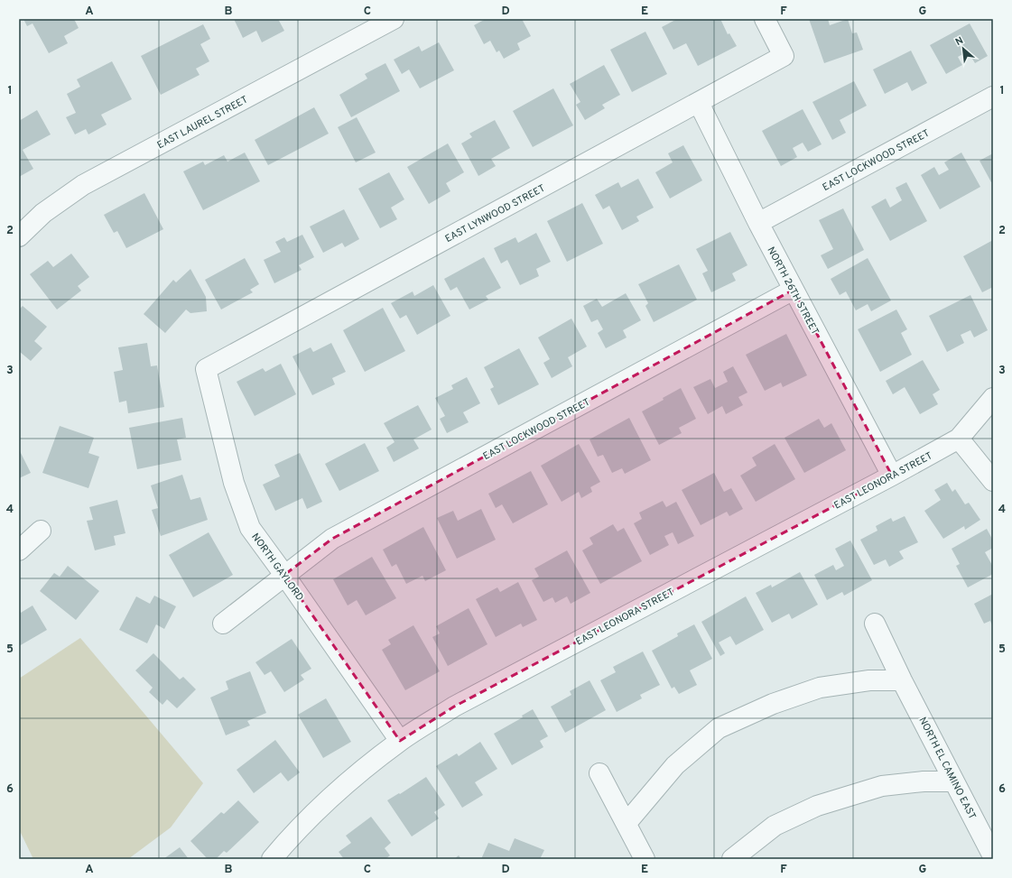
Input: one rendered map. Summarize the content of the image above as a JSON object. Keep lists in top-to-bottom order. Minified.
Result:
{"streets":{"street":["EAST LAUREL STREET","EAST LOCKWOOD STREET","EAST LYNWOOD STREET","NORTH 26TH STREET","EAST LEONORA STREET","NORTH GAYLORD","NORTH EL CAMINO EAST"]},"crossings":[["EAST LOCKWOOD STREET","NORTH 26TH STREET"],["EAST LOCKWOOD STREET","NORTH GAYLORD"],["EAST LYNWOOD STREET","NORTH 26TH STREET"],["EAST LYNWOOD STREET","NORTH GAYLORD"],["NORTH 26TH STREET","EAST LEONORA STREET"],["EAST LEONORA STREET","NORTH GAYLORD"]],"north":"top left","grid":{"columns":["A","B","C","D","E","F","G"],"rows":["1","2","3","4","5","6"]}}
